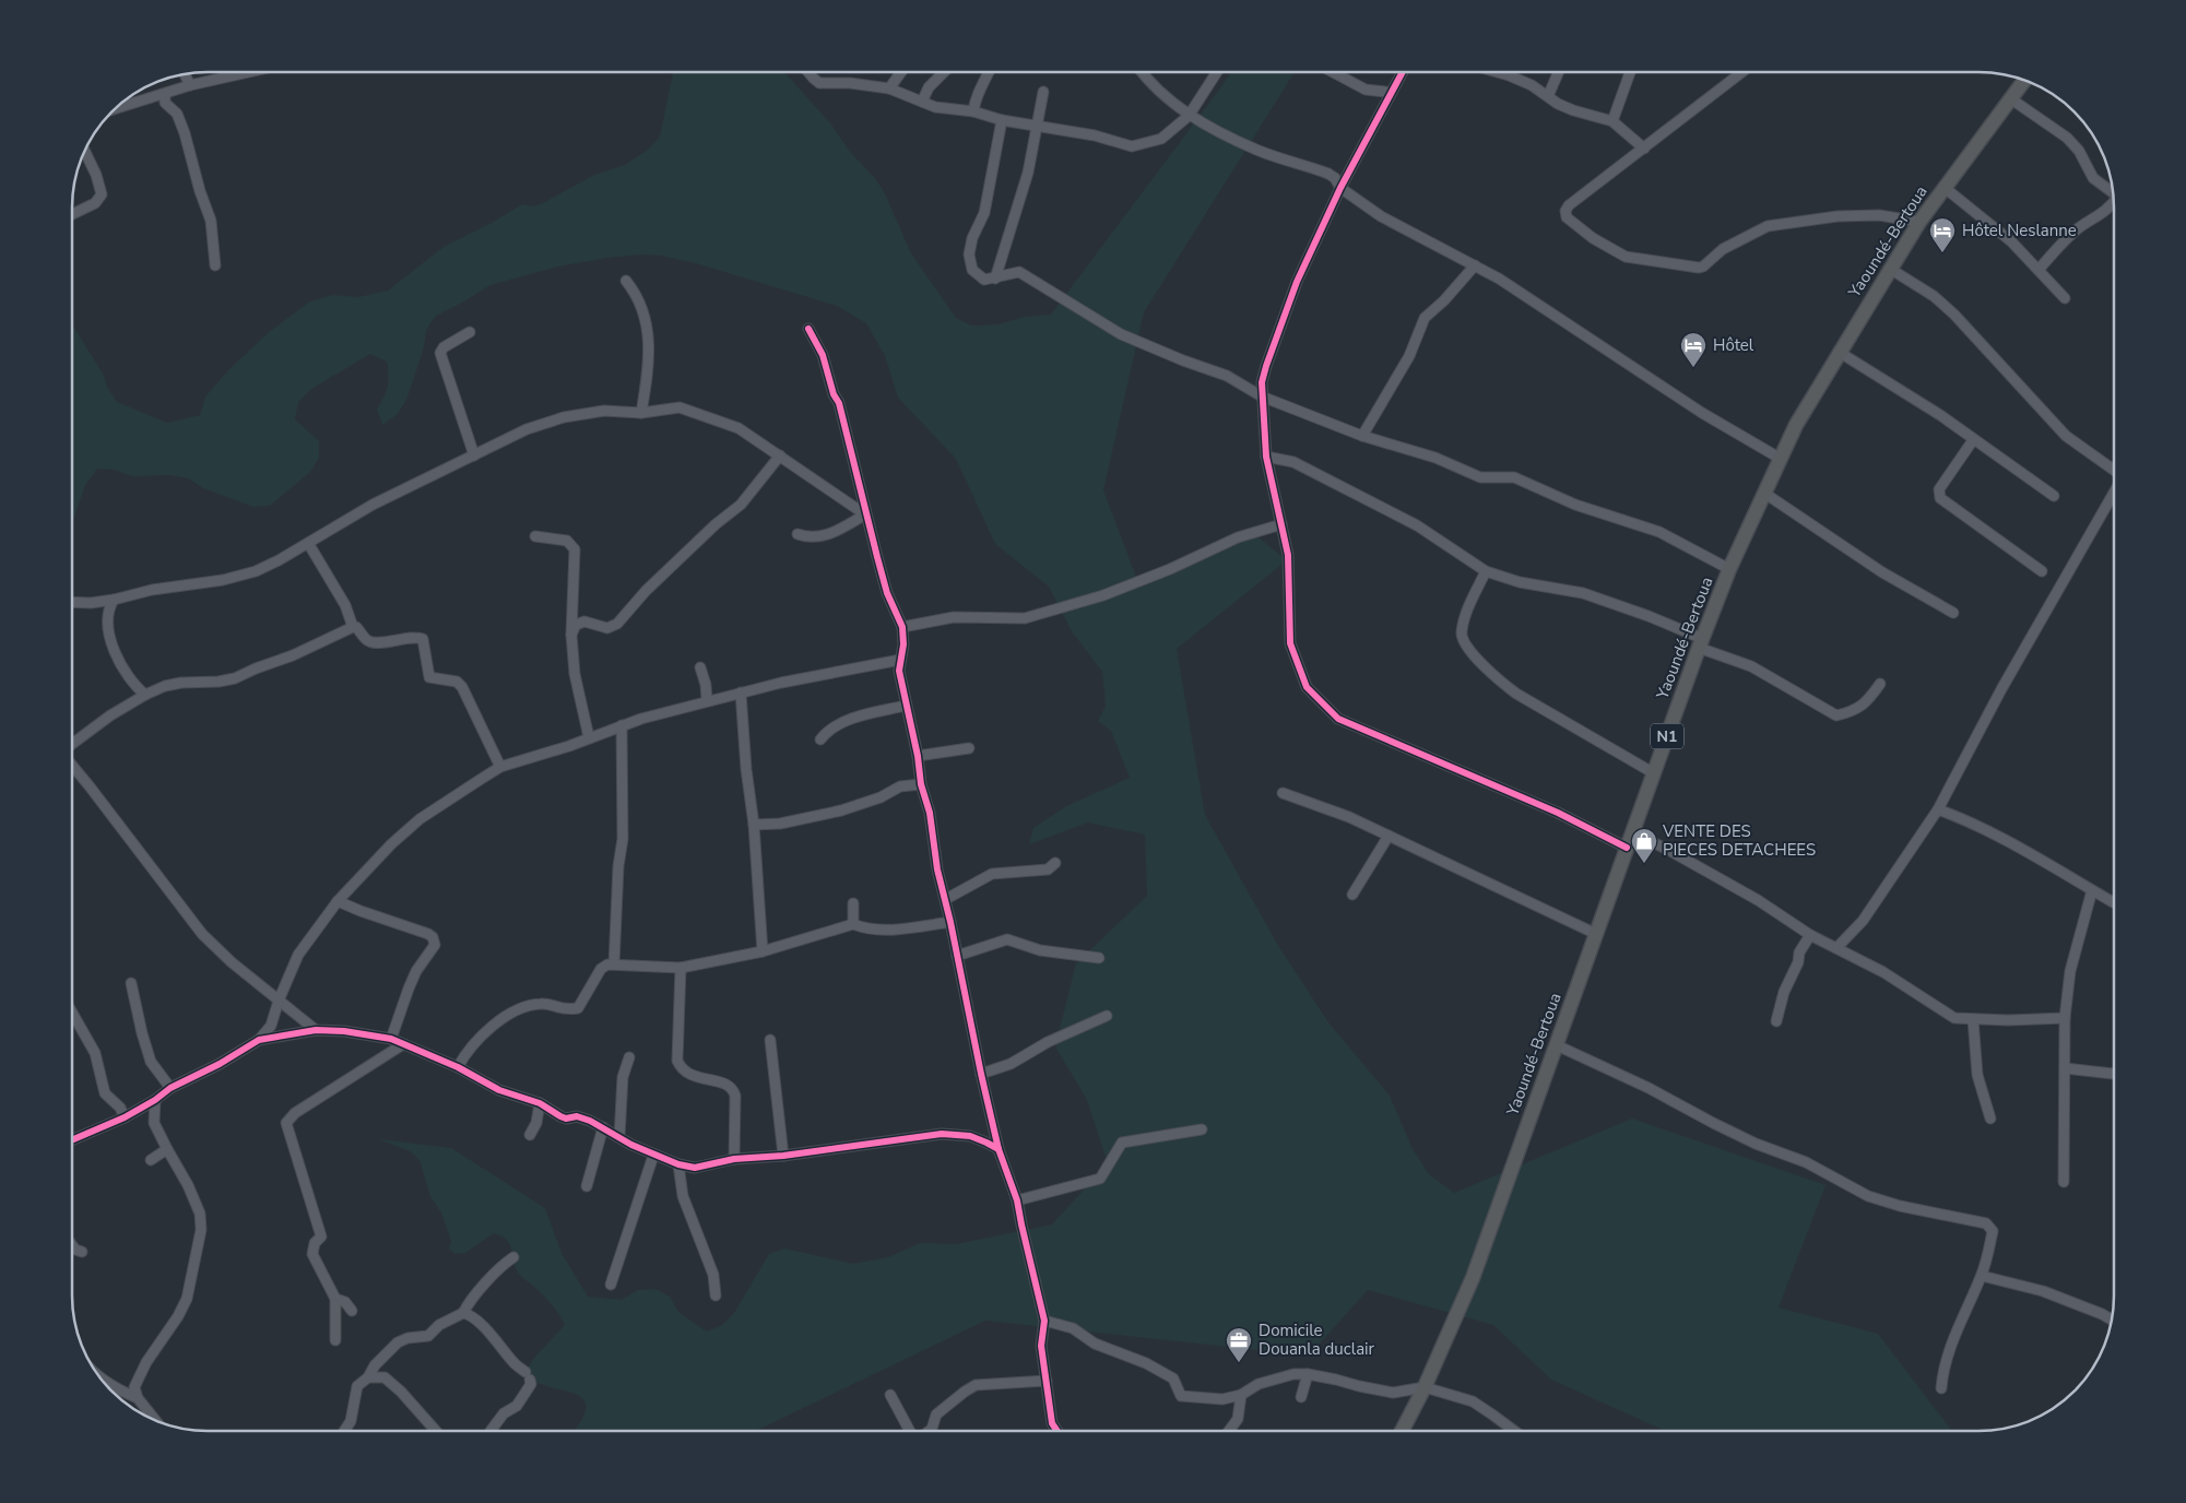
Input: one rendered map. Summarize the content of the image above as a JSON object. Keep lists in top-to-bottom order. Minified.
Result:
{"streets":{"highway":["Yaoundé-Bertoua","N1"]},"places":{"hotel":["Hôtel Neslanne","Hôtel"],"shop":["VENTE DES PIECES DETACHEES"],"office":["Domicile Douanla duclair"]}}
